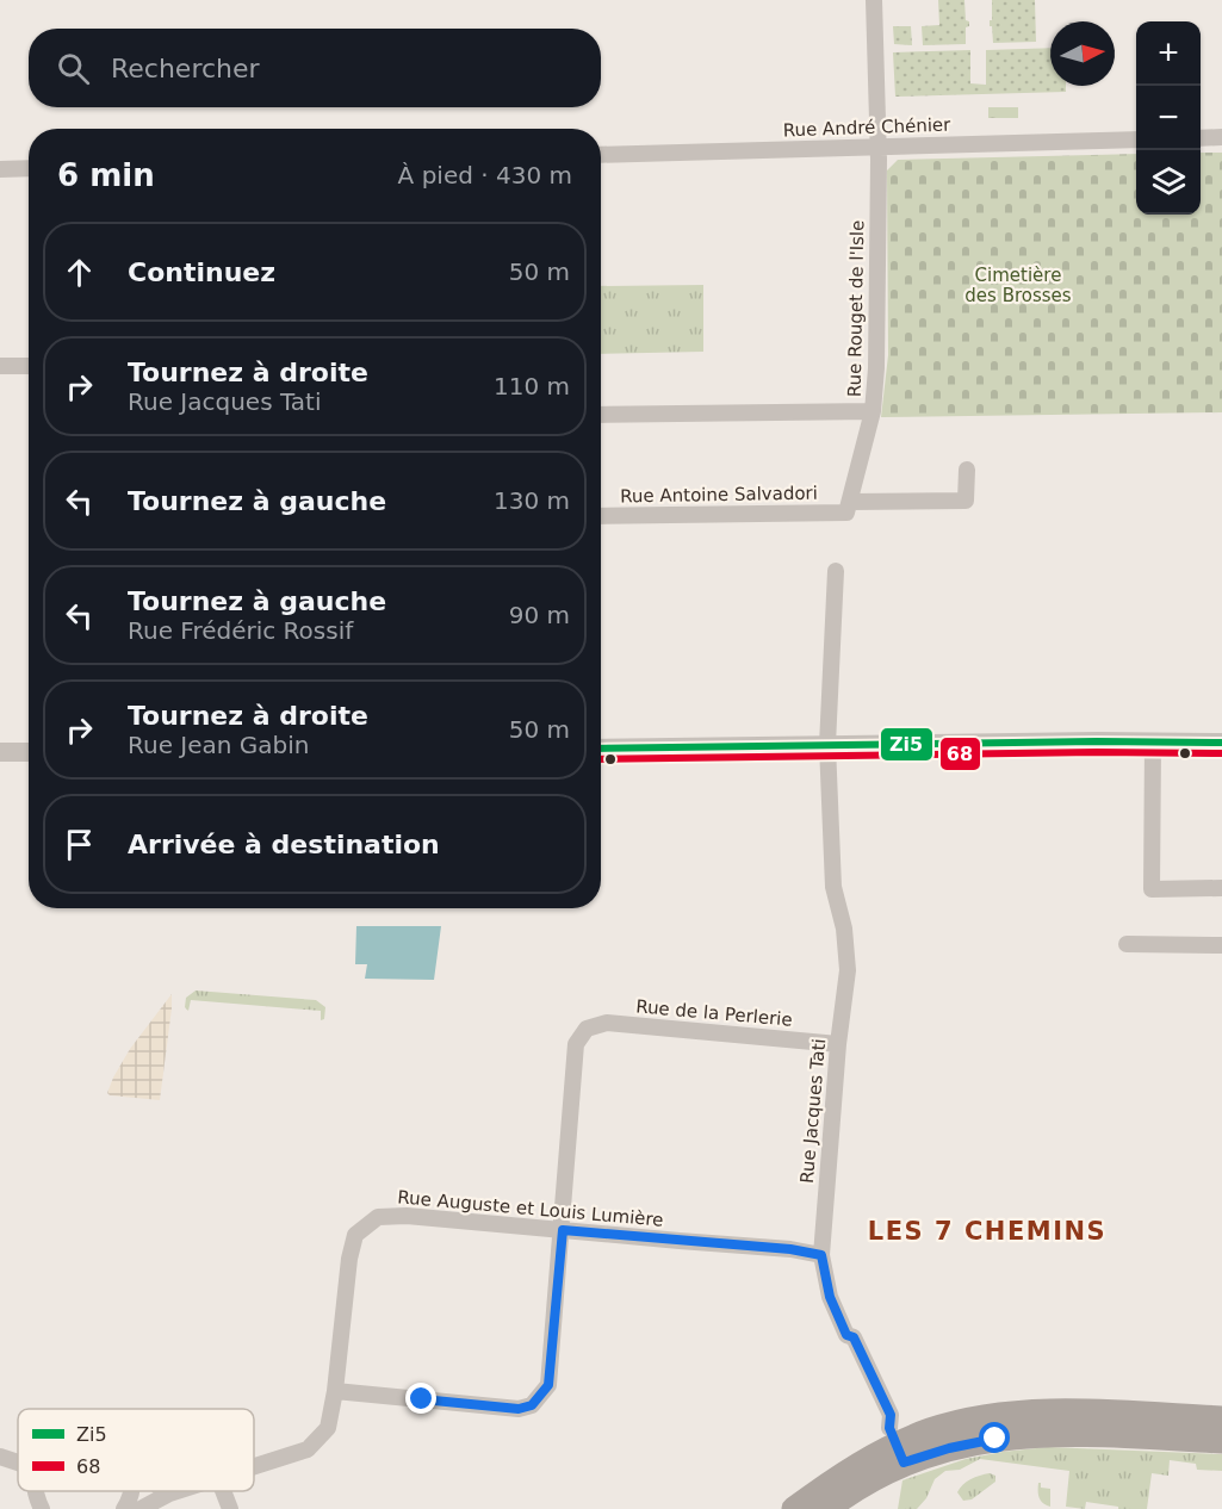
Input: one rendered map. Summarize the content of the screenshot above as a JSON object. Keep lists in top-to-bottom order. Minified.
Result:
{"streets":{"street":["Rue André Chénier","Rue Rouget de l'Isle","Rue Antoine Salvadori","Rue de la Perlerie","Rue Jacques Tati","Rue Auguste et Louis Lumière"]},"crossings":[["Rue André Chénier","Rue Rouget de l'Isle"],["Rue Rouget de l'Isle","Rue Antoine Salvadori"],["Rue de la Perlerie","Rue Jacques Tati"],["Rue de la Perlerie","Rue Auguste et Louis Lumière"],["Rue Jacques Tati","Rue Auguste et Louis Lumière"]],"districts":["LES 7 CHEMINS"],"parks":["Cimetière des Brosses"],"lines":["transit line Zi5","transit line 68"],"legend":["Zi5","68"],"north":"right","page":{"map_buttons":["+","−"],"search":"Rechercher","heading":["6 min","À pied · 430 m"],"list":[["Continuez","50 m"],["Tournez à droite","Rue Jacques Tati","110 m"],["Tournez à gauche","130 m"],["Tournez à gauche","Rue Frédéric Rossif","90 m"],["Tournez à droite","Rue Jean Gabin","50 m"],"Arrivée à destination"]}}
